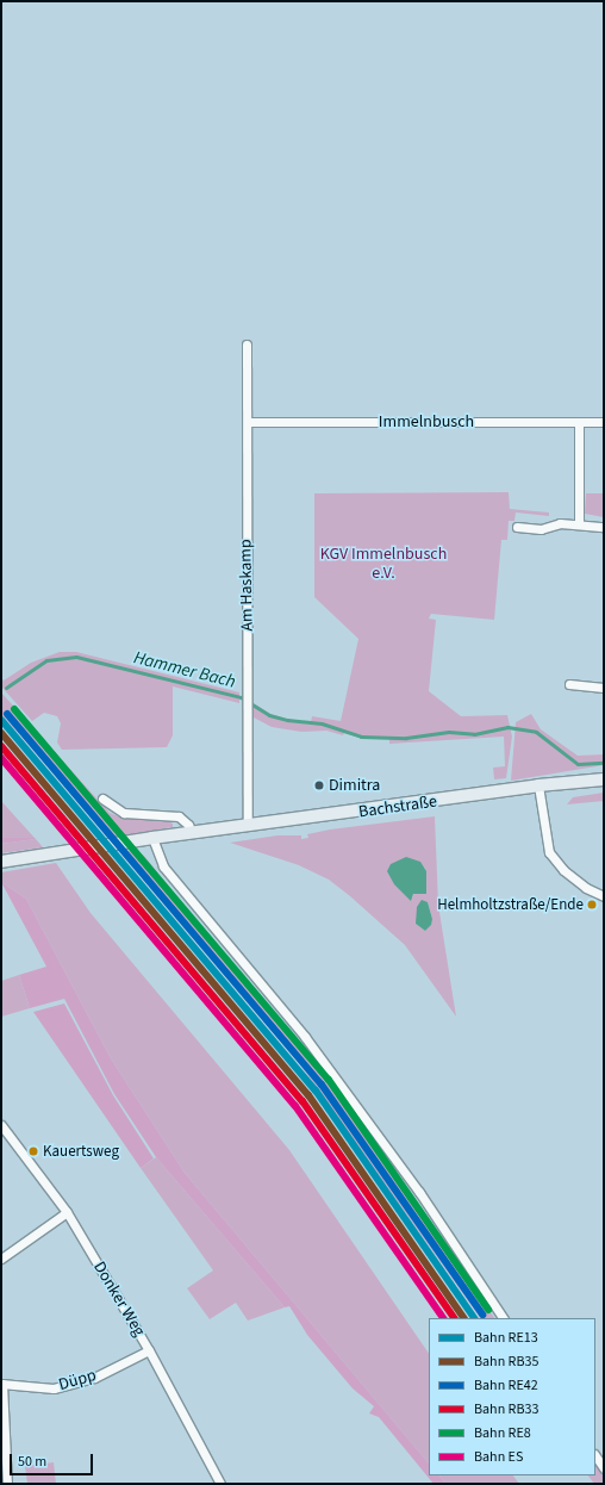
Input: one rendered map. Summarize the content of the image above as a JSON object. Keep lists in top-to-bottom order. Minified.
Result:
{"streets":{"street":["Immelnbusch","Am Haskamp","Bachstraße","Donker Weg","Düpp"]},"crossings":[["Immelnbusch","Am Haskamp"],["Am Haskamp","Bachstraße"],["Donker Weg","Düpp"]],"water":["Hammer Bach"],"parks":["KGV Immelnbusch e.V."],"places":["Dimitra","Helmholtzstraße/Ende","Kauertsweg"],"lines":["rail line RE8","rail line RE42","rail line RE13","rail line RB35","rail line RB33","rail line ES"],"legend":["Bahn RE13","Bahn RB35","Bahn RE42","Bahn RB33","Bahn RE8","Bahn ES"],"scale_bar":"50 m"}
